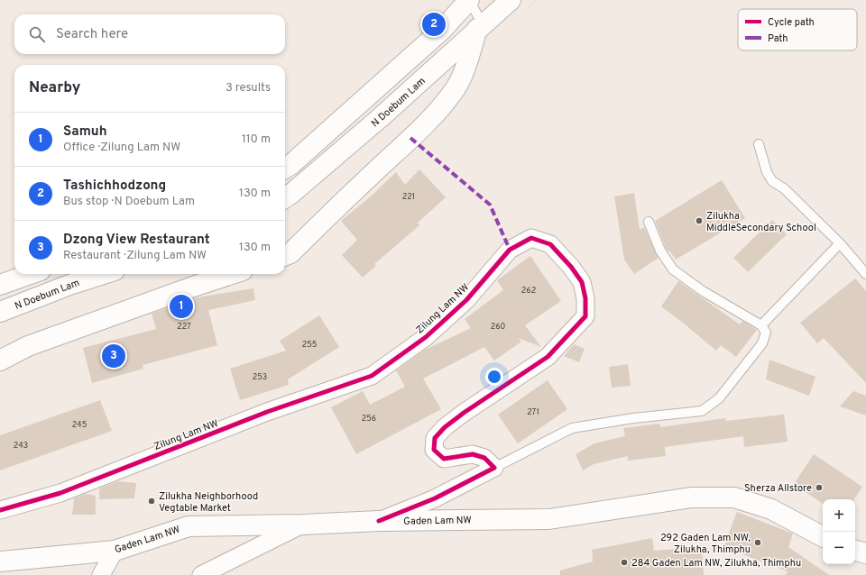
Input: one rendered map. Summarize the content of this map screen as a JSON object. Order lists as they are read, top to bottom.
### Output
{
  "streets": {
    "main road": ["N Doebum Lam", "Gaden Lam NW"],
    "street": ["Zilung Lam NW"]
  },
  "places": [
    "Zilukha MiddleSecondary School",
    "Sherza Allstore",
    "Zilukha Neighborhood Vegtable Market",
    "292 Gaden Lam NW, Zilukha, Thimphu",
    "284 Gaden Lam NW, Zilukha, Thimphu"
  ],
  "house_numbers": [
    "221",
    "262",
    "227",
    "260",
    "255",
    "253",
    "271",
    "256",
    "245",
    "243"
  ],
  "legend": ["Cycle path", "Path"],
  "page": {
    "pins": ["2", "1", "3"],
    "search": "Search here",
    "heading": ["Nearby", "3 results"],
    "list": [
      {
        "mark": "1",
        "name": "Samuh",
        "note": "Office · Zilung Lam NW",
        "value": "110 m"
      },
      {
        "mark": "2",
        "name": "Tashichhodzong",
        "note": "Bus stop · N Doebum Lam",
        "value": "130 m"
      },
      {
        "mark": "3",
        "name": "Dzong View Restaurant",
        "note": "Restaurant · Zilung Lam NW",
        "value": "130 m"
      }
    ],
    "map_buttons": ["+", "−"]
  }
}
